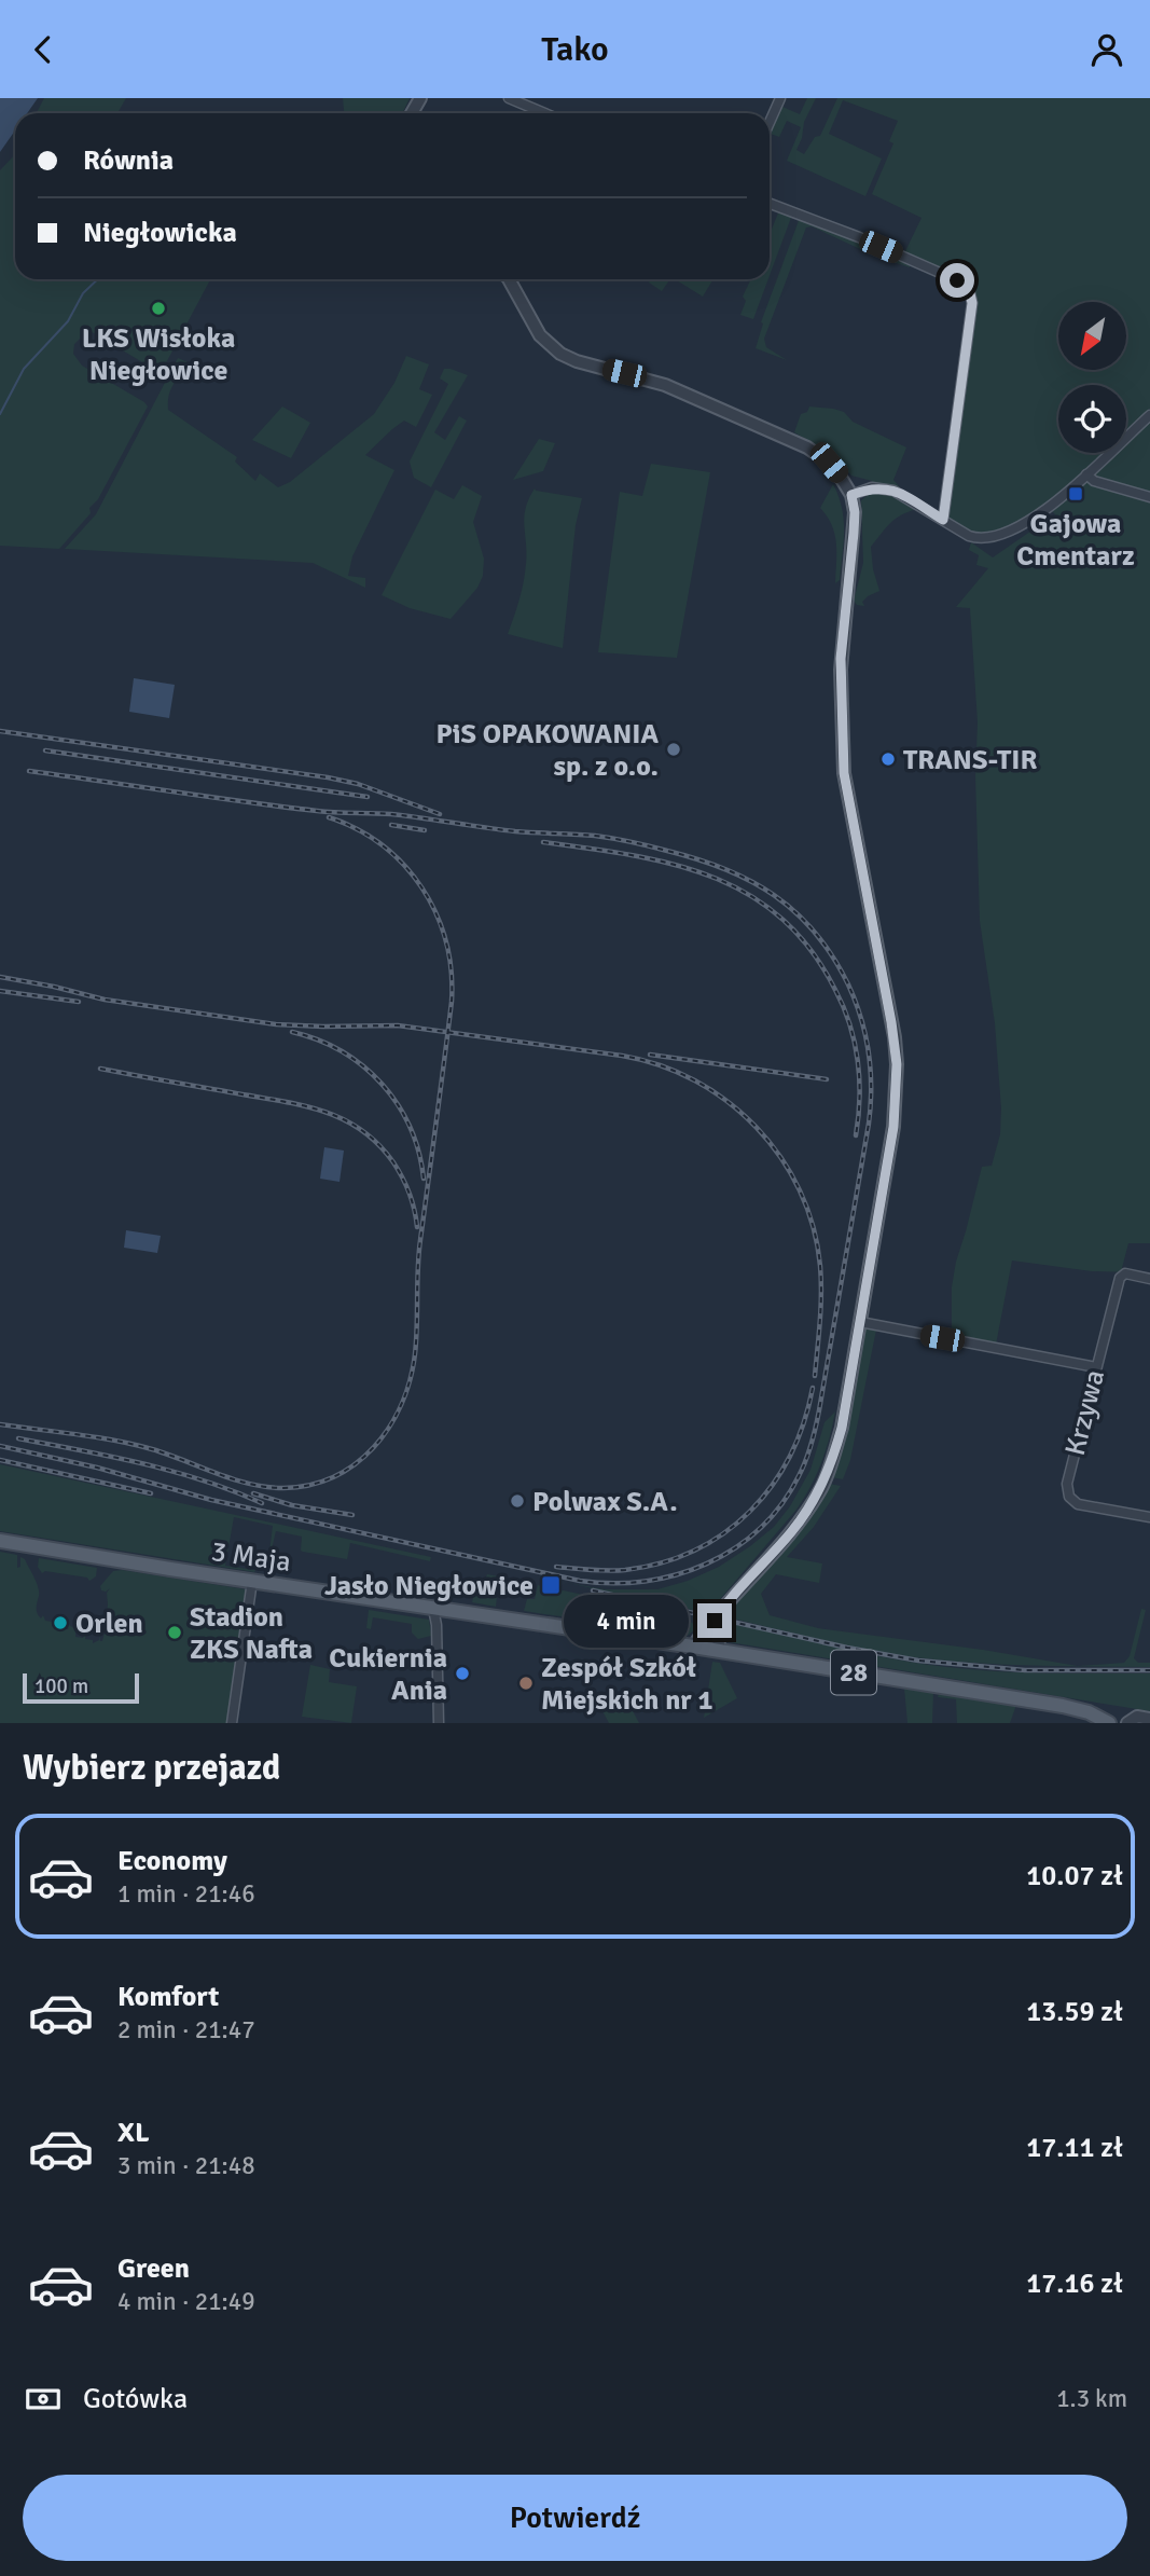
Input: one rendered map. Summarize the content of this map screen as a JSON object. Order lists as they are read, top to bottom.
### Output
{
  "streets": {
    "main road": ["3 Maja", "28"],
    "street": ["Krzywa"]
  },
  "places": {
    "other": [
      "LKS Wisłoka Niegłowice",
      "PiS OPAKOWANIA sp. z o.o.",
      "TRANS-TIR",
      "Polwax S.A.",
      "Orlen",
      "Stadion ZKS Nafta",
      "Cukiernia Ania",
      "Zespół Szkół Miejskich nr 1"
    ],
    "transit": ["Gajowa Cmentarz", "Jasło Niegłowice"]
  },
  "scale_bar": "100 m",
  "north": "bottom left",
  "page": {
    "header": "Tako",
    "banner": ["Równia", "Niegłowicka"],
    "bubble": "4 min",
    "scale": "100 m",
    "heading": "Wybierz przejazd",
    "list": [
      {
        "name": "Economy",
        "note": "1 min · 21:46",
        "value": "10.07 zł"
      },
      {
        "name": "Komfort",
        "note": "2 min · 21:47",
        "value": "13.59 zł"
      },
      {
        "name": "XL",
        "note": "3 min · 21:48",
        "value": "17.11 zł"
      },
      {
        "name": "Green",
        "note": "4 min · 21:49",
        "value": "17.16 zł"
      }
    ],
    "pay": ["Gotówka", "1.3 km"],
    "buttons": "Potwierdź"
  }
}
